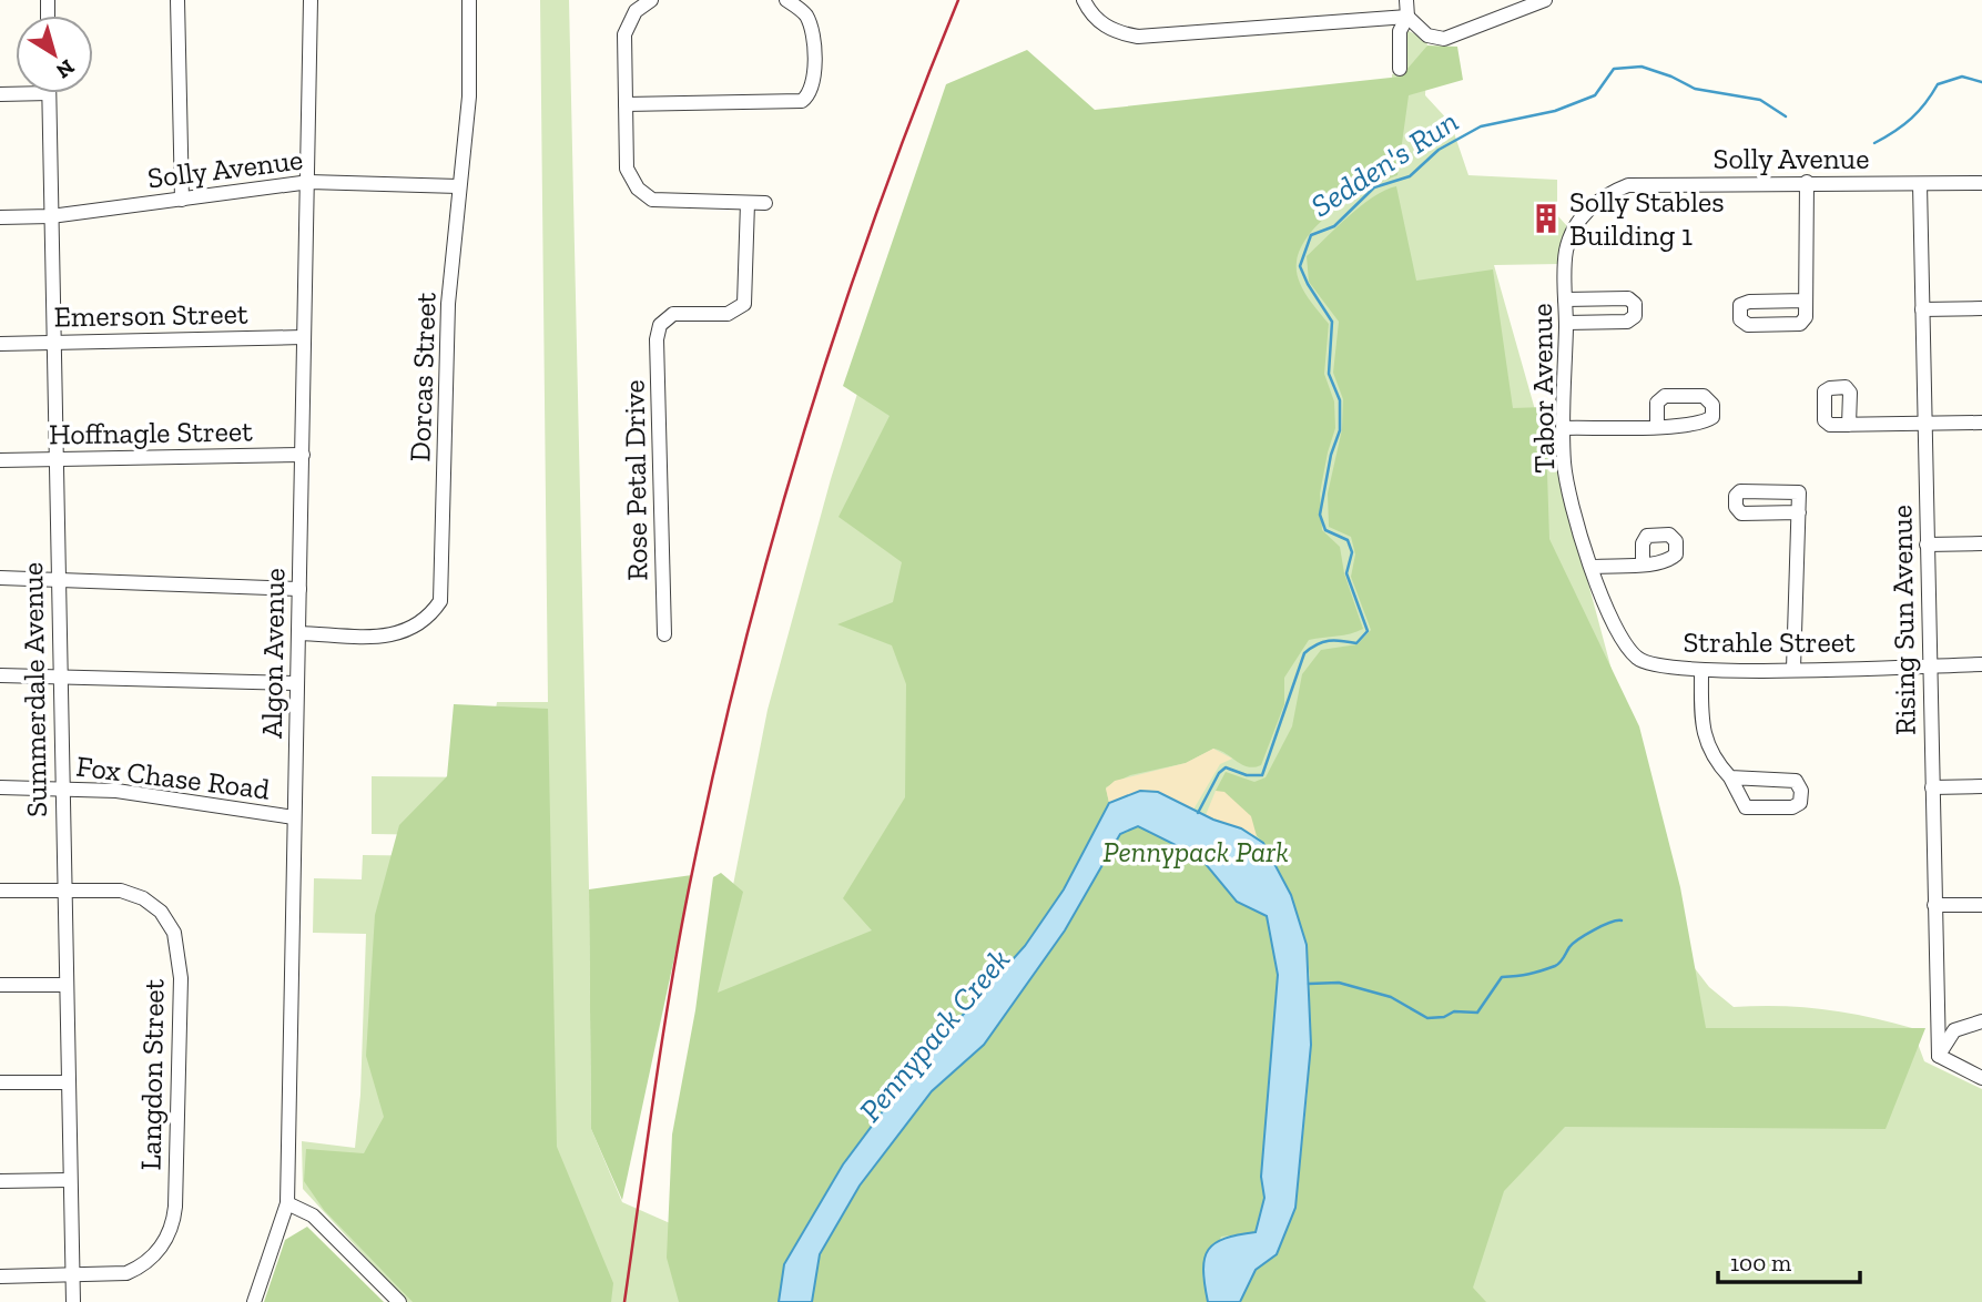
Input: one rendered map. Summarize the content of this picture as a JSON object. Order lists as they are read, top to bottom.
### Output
{
  "streets": {
    "street": [
      "Solly Avenue",
      "Emerson Street",
      "Dorcas Street",
      "Tabor Avenue",
      "Hoffnagle Street",
      "Rose Petal Drive",
      "Rising Sun Avenue",
      "Strahle Street",
      "Algon Avenue",
      "Summerdale Avenue",
      "Fox Chase Road",
      "Langdon Street"
    ]
  },
  "crossings": [
    ["Solly Avenue", "Dorcas Street"],
    ["Solly Avenue", "Tabor Avenue"],
    ["Solly Avenue", "Rising Sun Avenue"],
    ["Solly Avenue", "Algon Avenue"],
    ["Solly Avenue", "Summerdale Avenue"],
    ["Emerson Street", "Algon Avenue"],
    ["Emerson Street", "Summerdale Avenue"],
    ["Dorcas Street", "Algon Avenue"],
    ["Tabor Avenue", "Strahle Street"],
    ["Hoffnagle Street", "Algon Avenue"],
    ["Hoffnagle Street", "Summerdale Avenue"],
    ["Rising Sun Avenue", "Strahle Street"],
    ["Algon Avenue", "Fox Chase Road"],
    ["Summerdale Avenue", "Fox Chase Road"],
    ["Summerdale Avenue", "Langdon Street"]
  ],
  "water": ["Sedden's Run", "Pennypack Creek"],
  "parks": ["Pennypack Park"],
  "places": {
    "building": ["Solly Stables Building 1"]
  },
  "scale_bar": "100 m",
  "north": "bottom right"
}
